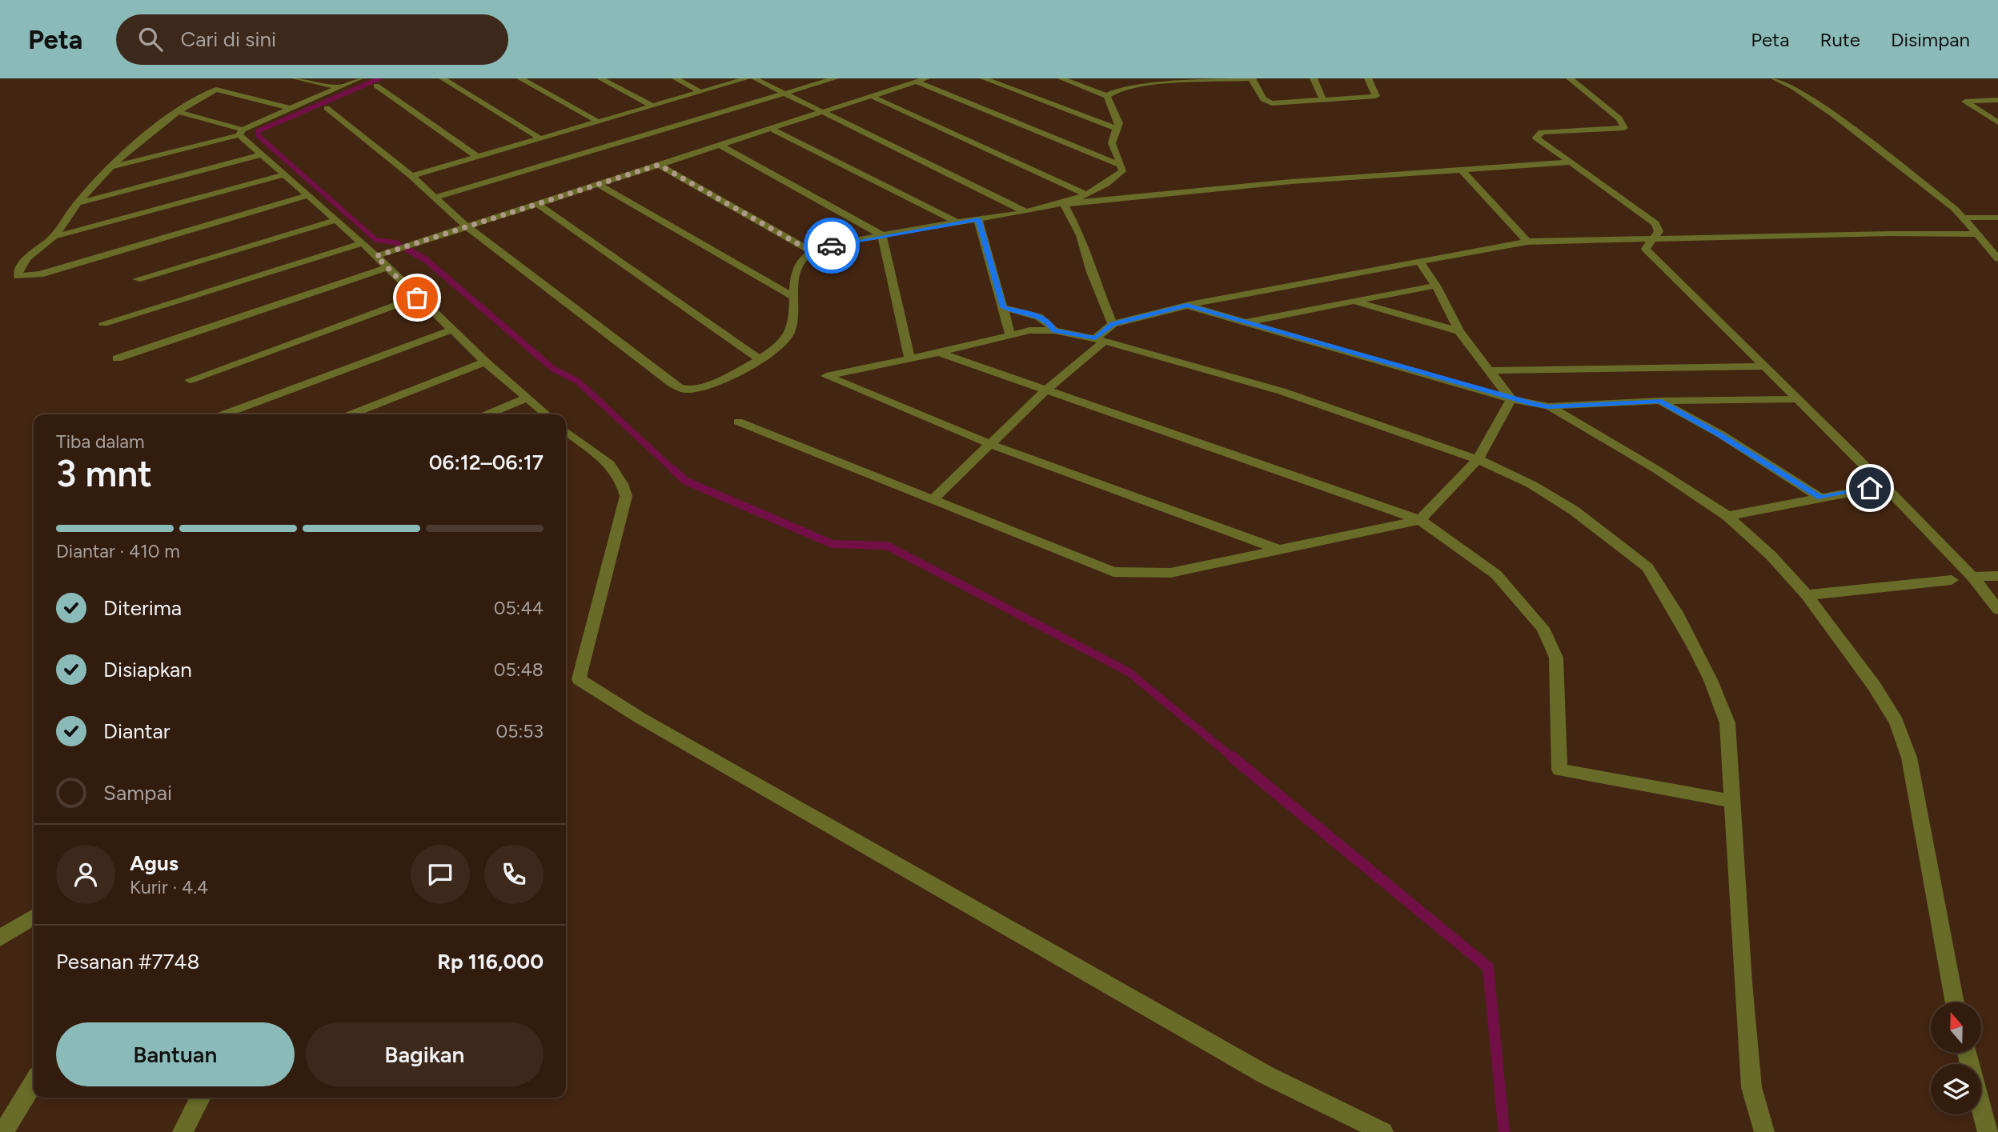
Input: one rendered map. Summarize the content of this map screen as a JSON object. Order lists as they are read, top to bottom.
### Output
{
  "north": "top",
  "page": {
    "header": "Peta",
    "search": "Cari di sini",
    "nav": ["Peta", "Rute", "Disimpan"],
    "heading": ["3 mnt", "Tiba dalam", "06:12–06:17"],
    "panel": [
      "Agus",
      "Kurir · 4.4",
      "Pesanan #7748",
      "Rp 116,000"
    ],
    "bar": "Diantar · 410 m",
    "list": [
      ["Diterima", "05:44"],
      ["Disiapkan", "05:48"],
      ["Diantar", "05:53"],
      "Sampai"
    ],
    "buttons": ["Bantuan", "Bagikan"]
  }
}
